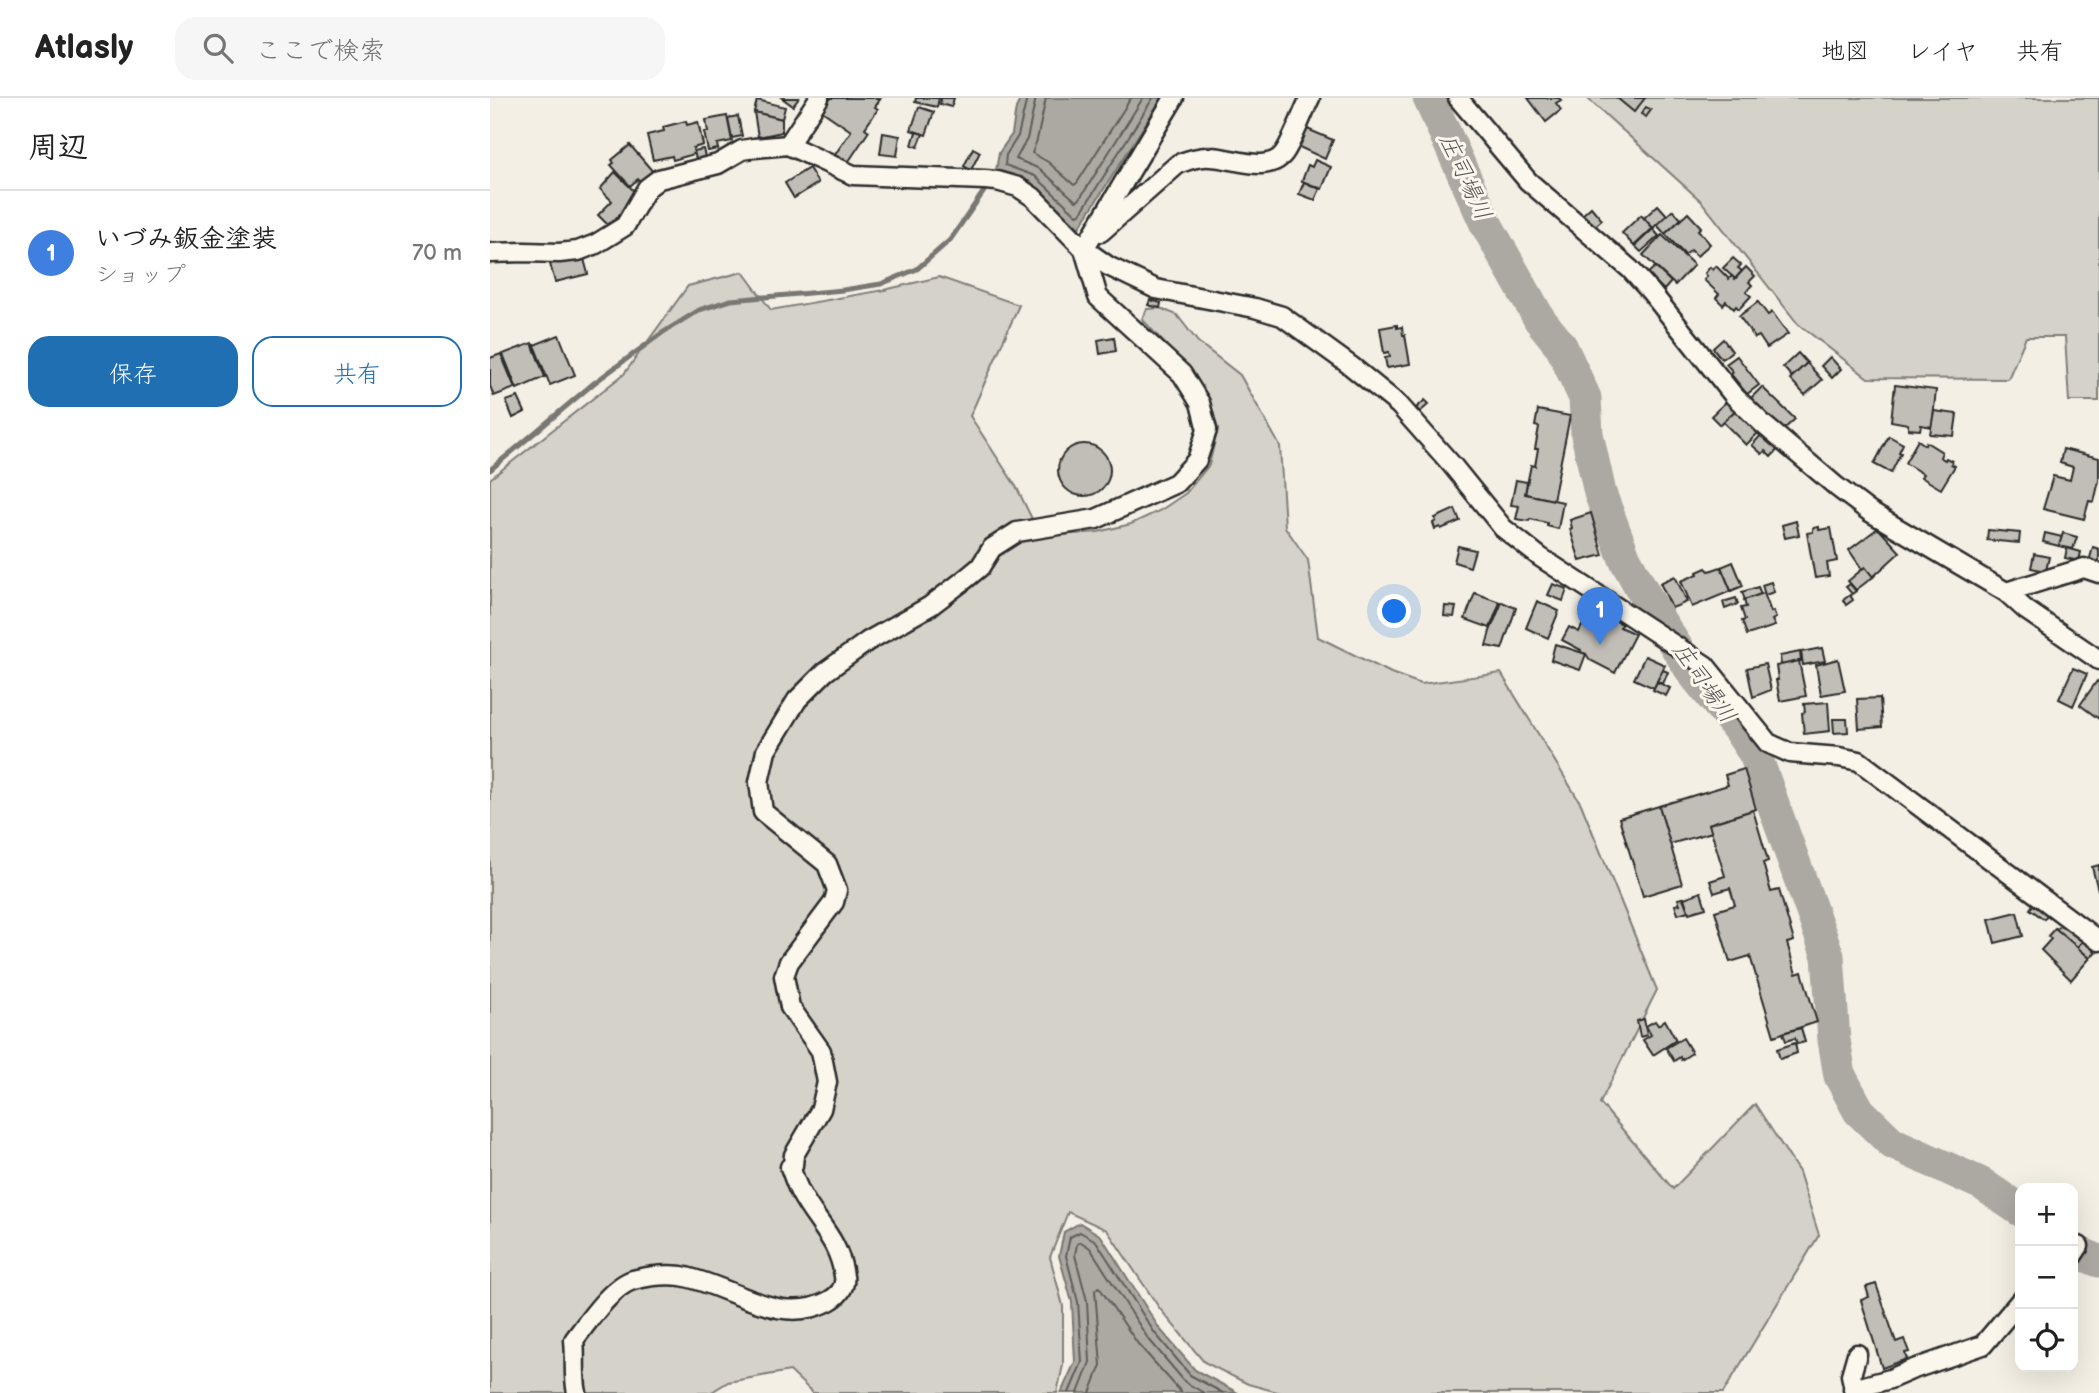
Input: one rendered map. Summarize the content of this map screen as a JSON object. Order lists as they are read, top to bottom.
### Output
{
  "water": ["庄司場川"],
  "page": {
    "header": "Atlasly",
    "search": "ここで検索",
    "nav": ["地図", "レイヤ", "共有"],
    "heading": "周辺",
    "list": [
      {
        "mark": "1",
        "name": "いづみ鈑金塗装",
        "note": "ショップ",
        "value": "70 m"
      }
    ],
    "buttons": ["保存", "共有"],
    "pins": "1",
    "map_buttons": ["+", "−"]
  }
}
